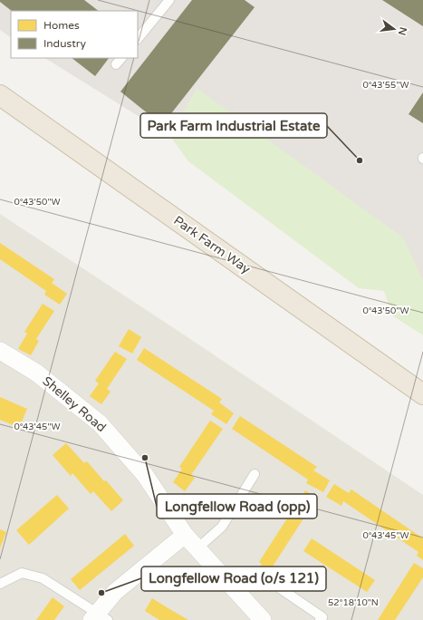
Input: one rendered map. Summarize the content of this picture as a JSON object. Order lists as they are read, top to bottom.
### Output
{
  "streets": {
    "highway": ["Park Farm Way"],
    "street": ["Shelley Road"]
  },
  "places": ["Park Farm Industrial Estate", "Longfellow Road (opp)", "Longfellow Road (o/s 121)"],
  "legend": ["Homes", "Industry"],
  "north": "right",
  "coordinates": [
    "0°43'55\"W",
    "0°43'50\"W",
    "0°43'45\"W",
    "52°18'10\"N"
  ]
}
